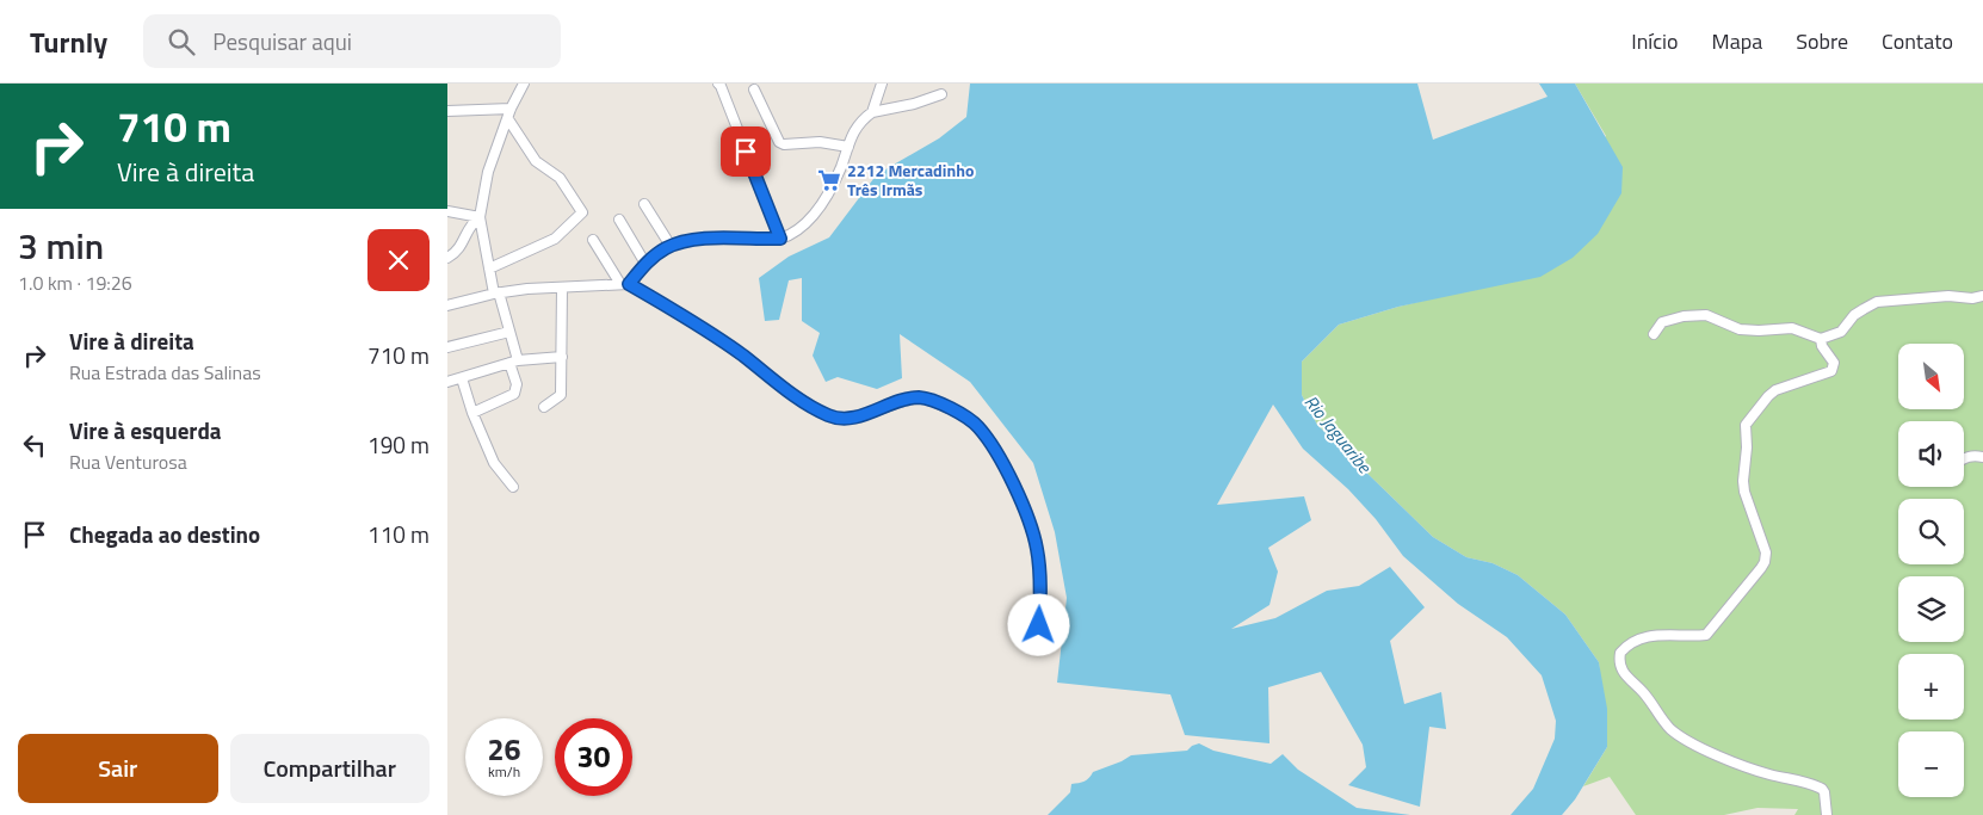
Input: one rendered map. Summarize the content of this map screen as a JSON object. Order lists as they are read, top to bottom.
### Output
{
  "water": ["Rio Jaguaribe"],
  "places": {
    "supermarket": ["2212 Mercadinho Três Irmãs"]
  },
  "north": "bottom right",
  "page": {
    "header": "Turnly",
    "search": "Pesquisar aqui",
    "nav": [
      "Início",
      "Mapa",
      "Sobre",
      "Contato"
    ],
    "turn": ["710 m", "Vire à direita"],
    "heading": ["3 min", "1.0 km · 19:26"],
    "list": [
      {
        "name": "Vire à direita",
        "note": "Rua Estrada das Salinas",
        "value": "710 m"
      },
      {
        "name": "Vire à esquerda",
        "note": "Rua Venturosa",
        "value": "190 m"
      },
      {
        "name": "Chegada ao destino",
        "value": "110 m"
      }
    ],
    "map_buttons": ["+", "−"],
    "speed": "26 km/h",
    "limit": "30",
    "buttons": ["Sair", "Compartilhar"]
  }
}
